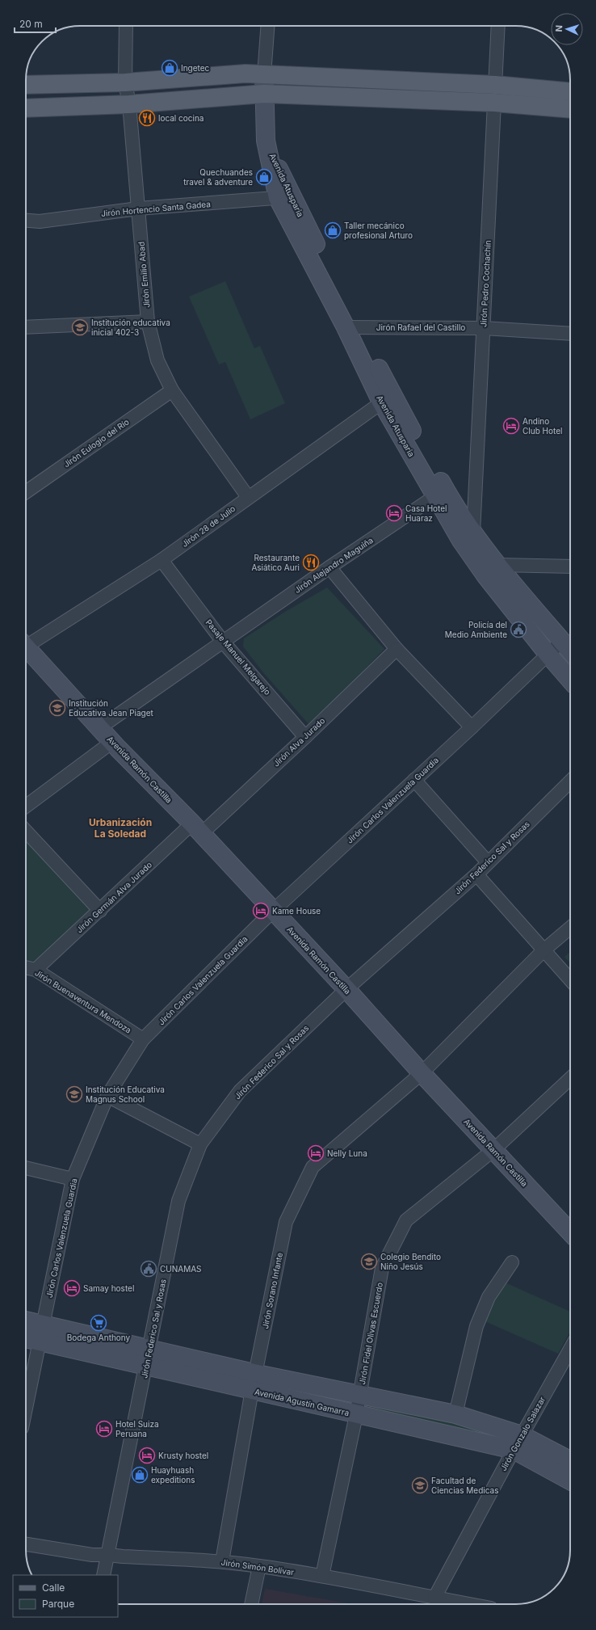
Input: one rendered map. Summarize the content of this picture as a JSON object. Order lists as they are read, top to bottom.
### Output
{
  "streets": {
    "main road": ["Avenida Atusparia", "Avenida Ramón Castilla", "Avenida Agustín Gamarra"],
    "street": [
      "Jirón Hortencio Santa Gadea",
      "Jirón Emilio Abad",
      "Jirón Pedro Cochachín",
      "Jirón Rafael del Castillo",
      "Jirón Eulogio del Río",
      "Jirón 28 de Julio",
      "Jirón Alejandro Maguiña",
      "Pasaje Manuel Melgarejo",
      "Jirón Alva Jurado",
      "Jirón Carlos Valenzuela Guardia",
      "Jirón Federico Sal y Rosas",
      "Jirón Germán Alva Jurado",
      "Jirón Buenaventura Mendoza",
      "Jirón Sorano Infante",
      "Jirón Fidel Olivas Escuerdo",
      "Jirón Gonzalo Salazar",
      "Jirón Simón Bolívar"
    ]
  },
  "crossings": [
    ["Avenida Atusparia", "Jirón Hortencio Santa Gadea"],
    ["Avenida Atusparia", "Jirón Pedro Cochachín"],
    ["Avenida Atusparia", "Jirón Rafael del Castillo"],
    ["Avenida Atusparia", "Jirón 28 de Julio"],
    ["Avenida Atusparia", "Jirón Alejandro Maguiña"],
    ["Avenida Atusparia", "Jirón Carlos Valenzuela Guardia"],
    ["Jirón Hortencio Santa Gadea", "Jirón Emilio Abad"],
    ["Jirón Emilio Abad", "Jirón Eulogio del Río"],
    ["Jirón Emilio Abad", "Jirón 28 de Julio"],
    ["Jirón Pedro Cochachín", "Jirón Rafael del Castillo"],
    ["Jirón 28 de Julio", "Pasaje Manuel Melgarejo"],
    ["Jirón Alejandro Maguiña", "Pasaje Manuel Melgarejo"],
    ["Jirón Alejandro Maguiña", "Avenida Ramón Castilla"],
    ["Pasaje Manuel Melgarejo", "Jirón Alva Jurado"],
    ["Jirón Alva Jurado", "Avenida Ramón Castilla"],
    ["Jirón Alva Jurado", "Jirón Germán Alva Jurado"],
    ["Avenida Ramón Castilla", "Jirón Carlos Valenzuela Guardia"],
    ["Avenida Ramón Castilla", "Jirón Federico Sal y Rosas"],
    ["Avenida Ramón Castilla", "Jirón Germán Alva Jurado"],
    ["Avenida Ramón Castilla", "Jirón Sorano Infante"],
    ["Avenida Ramón Castilla", "Jirón Fidel Olivas Escuerdo"],
    ["Jirón Carlos Valenzuela Guardia", "Jirón Buenaventura Mendoza"],
    ["Jirón Carlos Valenzuela Guardia", "Avenida Agustín Gamarra"],
    ["Jirón Federico Sal y Rosas", "Avenida Agustín Gamarra"],
    ["Jirón Federico Sal y Rosas", "Jirón Simón Bolívar"],
    ["Jirón Germán Alva Jurado", "Jirón Buenaventura Mendoza"],
    ["Jirón Sorano Infante", "Avenida Agustín Gamarra"],
    ["Jirón Sorano Infante", "Jirón Simón Bolívar"],
    ["Jirón Fidel Olivas Escuerdo", "Avenida Agustín Gamarra"],
    ["Jirón Fidel Olivas Escuerdo", "Jirón Simón Bolívar"],
    ["Avenida Agustín Gamarra", "Jirón Gonzalo Salazar"],
    ["Jirón Gonzalo Salazar", "Jirón Simón Bolívar"]
  ],
  "districts": ["Urbanización La Soledad"],
  "places": {
    "shop": [
      "Ingetec",
      "Quechuandes travel & adventure",
      "Taller mecánico profesional Arturo",
      "Huayhuash expeditions"
    ],
    "restaurant": ["local cocina", "Restaurante Asiático Auri"],
    "school or university": [
      "Institución educativa inicial 402-3",
      "Institución Educativa Jean Piaget",
      "Institución Educativa Magnus School",
      "Colegio Bendito Niño Jesús",
      "Facultad de Ciencias Medicas"
    ],
    "hotel": [
      "Andino Club Hotel",
      "Casa Hotel Huaraz",
      "Kame House",
      "Nelly Luna",
      "Samay hostel",
      "Hotel Suiza Peruana",
      "Krusty hostel"
    ],
    "public building": ["Policía del Medio Ambiente", "CUNAMAS"],
    "supermarket": ["Bodega Anthony"]
  },
  "legend": ["Calle", "Parque"],
  "scale_bar": "20 m",
  "north": "left"
}
